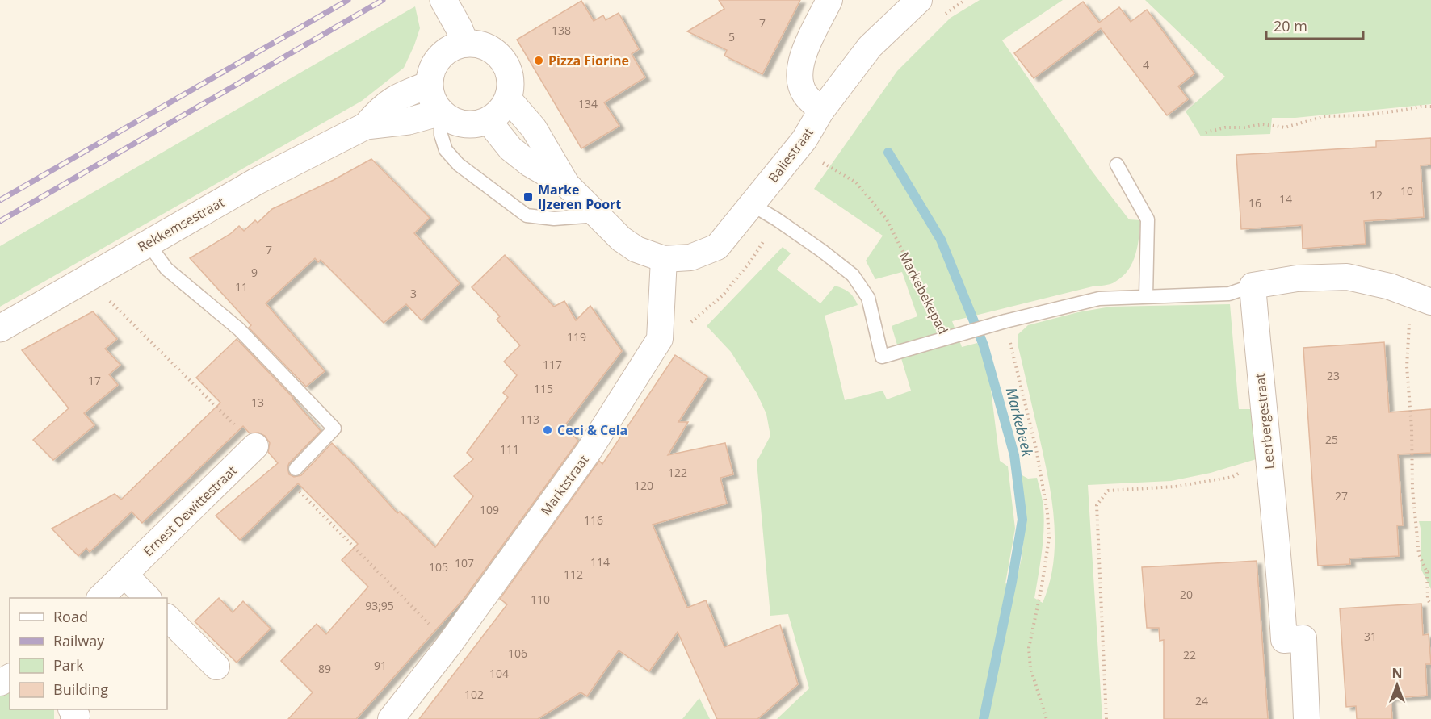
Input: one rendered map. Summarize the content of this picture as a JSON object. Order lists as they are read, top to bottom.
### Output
{
  "streets": {
    "street": [
      "Baliestraat",
      "Rekkemsestraat",
      "Leerbergestraat",
      "Marktstraat",
      "Ernest Dewittestraat"
    ],
    "lane": ["Markebekepad"]
  },
  "crossings": [
    ["Baliestraat", "Marktstraat"],
    ["Markebekepad", "Leerbergestraat"]
  ],
  "water": ["Markebeek"],
  "places": {
    "other": ["Pizza Fiorine", "Ceci & Cela"],
    "transit": ["Marke IJzeren Poort"]
  },
  "house_numbers": [
    "7",
    "138",
    "5",
    "4",
    "134",
    "10",
    "12",
    "14",
    "16",
    "7",
    "9",
    "11",
    "3",
    "119",
    "117",
    "23",
    "17",
    "115",
    "13",
    "113",
    "25",
    "111",
    "122",
    "120",
    "27",
    "109",
    "116",
    "114",
    "107",
    "105",
    "112",
    "20",
    "110",
    "93;95",
    "31",
    "106",
    "22",
    "91",
    "89",
    "104",
    "102",
    "24"
  ],
  "legend": [
    "Road",
    "Railway",
    "Park",
    "Building"
  ],
  "scale_bar": "20 m",
  "north": "top"
}
